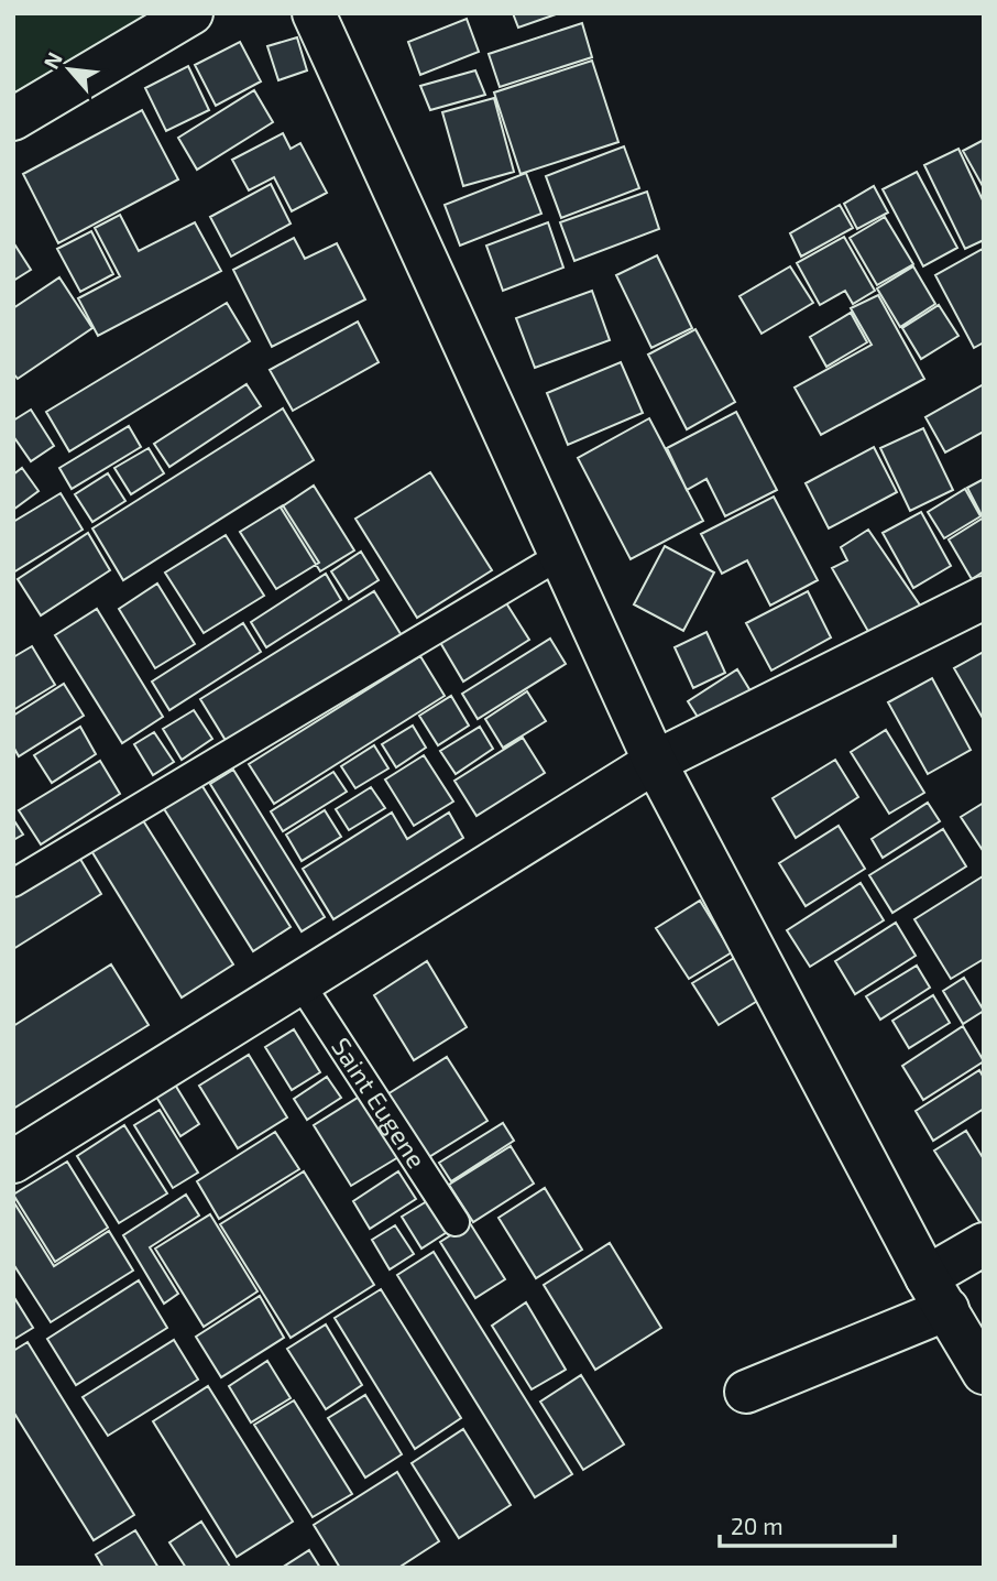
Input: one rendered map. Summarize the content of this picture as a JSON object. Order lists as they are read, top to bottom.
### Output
{
  "streets": {
    "lane": ["Saint Eugene"]
  },
  "scale_bar": "20 m",
  "north": "top left"
}
